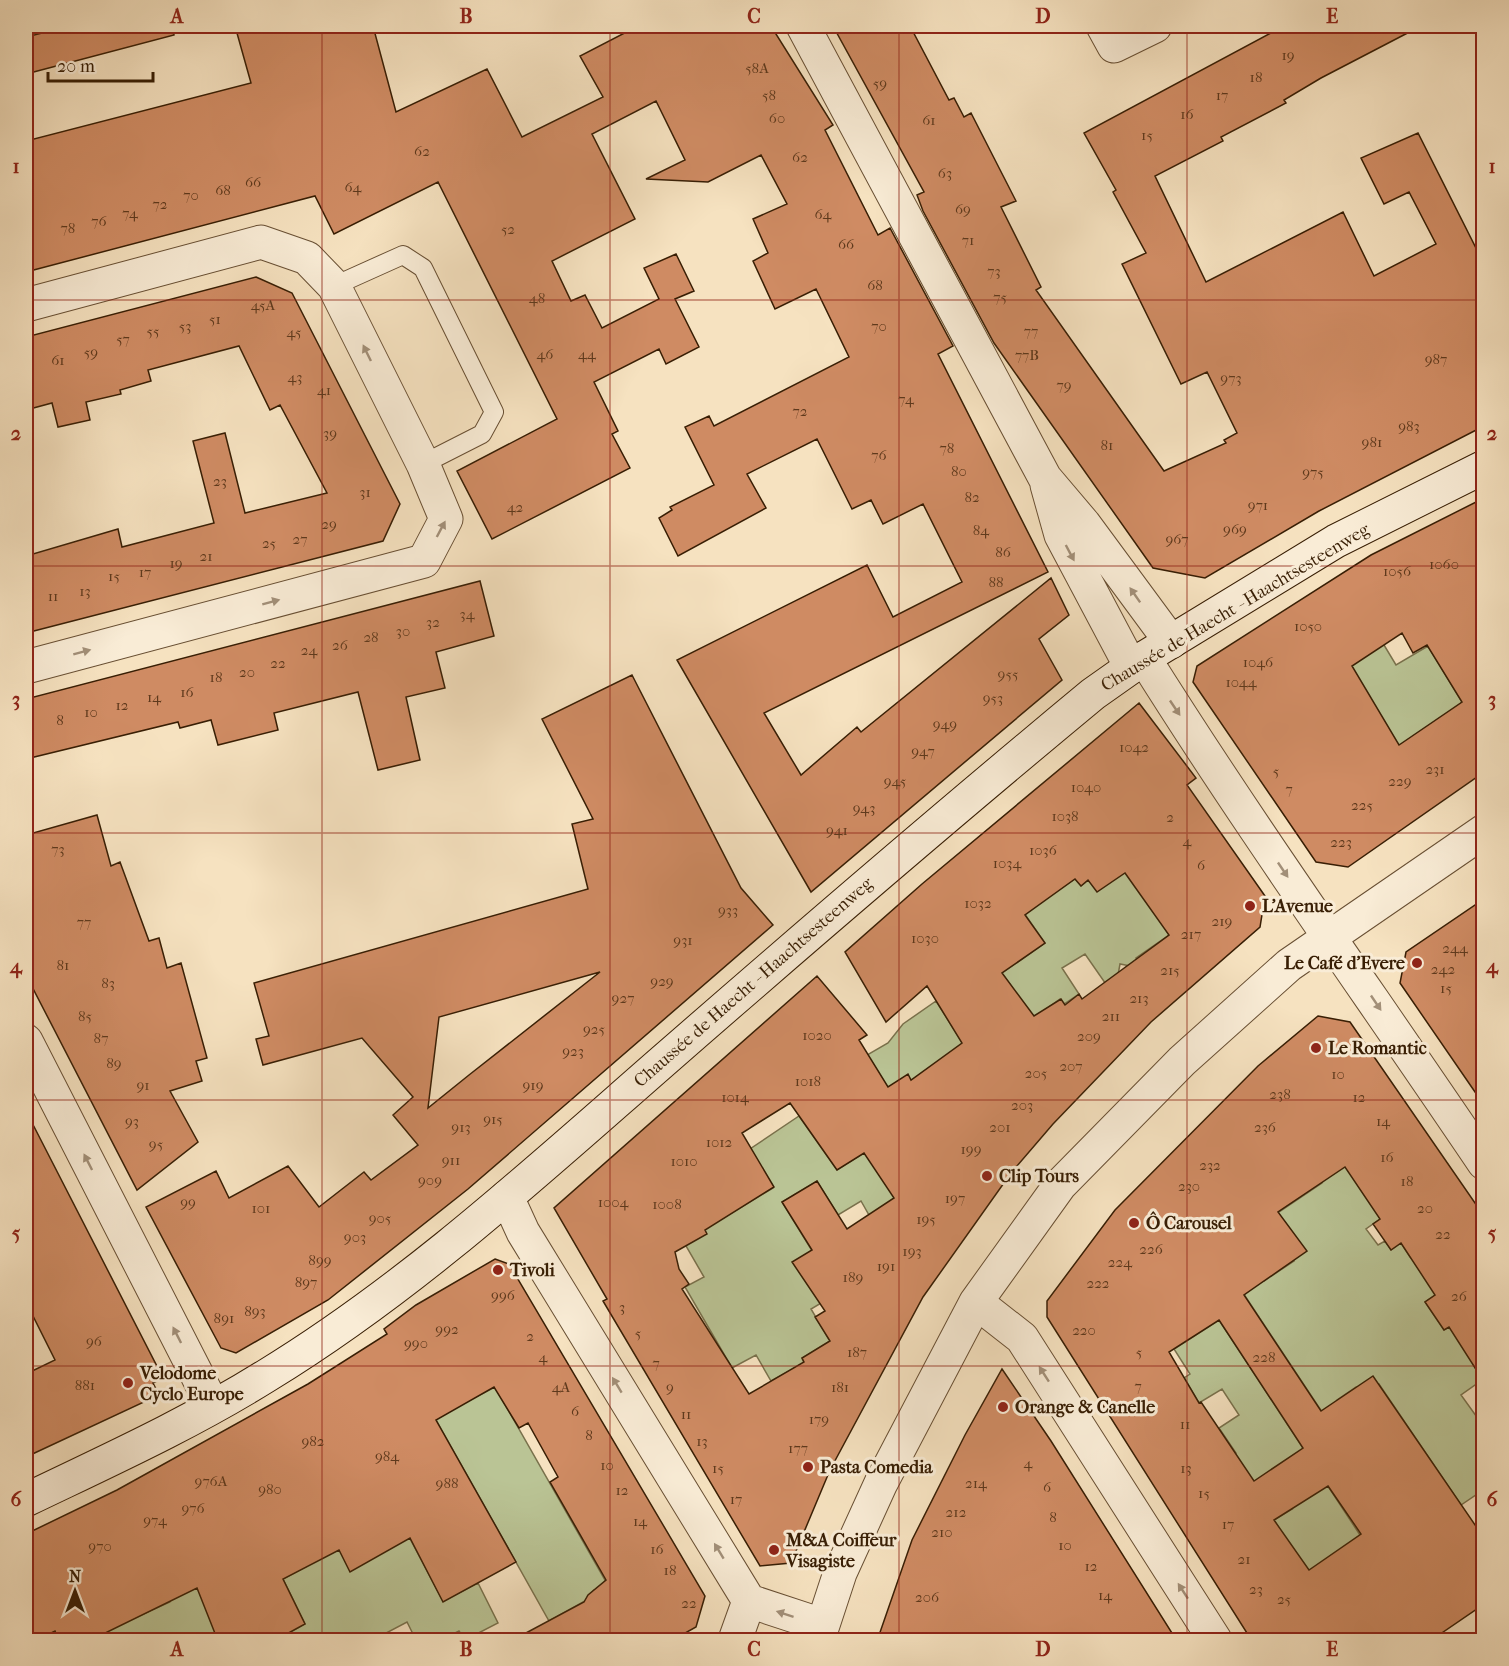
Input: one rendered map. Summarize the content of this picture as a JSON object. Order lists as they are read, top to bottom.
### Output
{
  "streets": {
    "street": ["Chaussée de Haecht - Haachtsesteenweg"]
  },
  "places": [
    "L'Avenue",
    "Le Café d'Evere",
    "Le Romantic",
    "Clip Tours",
    "Ô Carousel",
    "Tivoli",
    "Velodome Cyclo Europe",
    "Orange & Canelle",
    "Pasta Comedia",
    "M&A Coiffeur Visagiste"
  ],
  "house_numbers": [
    "19",
    "58A",
    "18",
    "59",
    "58",
    "17",
    "16",
    "60",
    "61",
    "15",
    "62",
    "62",
    "63",
    "66",
    "64",
    "68",
    "70",
    "72",
    "69",
    "74",
    "64",
    "76",
    "78",
    "52",
    "71",
    "66",
    "73",
    "68",
    "75",
    "48",
    "45A",
    "51",
    "53",
    "70",
    "55",
    "77",
    "45",
    "57",
    "59",
    "46",
    "44",
    "77B",
    "987",
    "61",
    "43",
    "973",
    "79",
    "41",
    "74",
    "72",
    "983",
    "39",
    "981",
    "81",
    "78",
    "76",
    "80",
    "975",
    "23",
    "31",
    "82",
    "971",
    "42",
    "29",
    "969",
    "84",
    "27",
    "967",
    "25",
    "86",
    "21",
    "19",
    "1060",
    "1056",
    "17",
    "15",
    "88",
    "13",
    "11",
    "34",
    "32",
    "1050",
    "30",
    "28",
    "26",
    "24",
    "1046",
    "22",
    "20",
    "955",
    "18",
    "1044",
    "16",
    "14",
    "953",
    "12",
    "10",
    "8",
    "949",
    "1042",
    "947",
    "231",
    "5",
    "945",
    "229",
    "1040",
    "7",
    "225",
    "943",
    "1038",
    "2",
    "941",
    "4",
    "223",
    "73",
    "1036",
    "1034",
    "6",
    "1032",
    "933",
    "219",
    "77",
    "217",
    "1030",
    "931",
    "244",
    "81",
    "242",
    "215",
    "929",
    "83",
    "15",
    "927",
    "213",
    "85",
    "211",
    "925",
    "1020",
    "209",
    "87",
    "923",
    "89",
    "207",
    "205",
    "10",
    "1018",
    "91",
    "919",
    "238",
    "1014",
    "12",
    "203",
    "915",
    "93",
    "14",
    "913",
    "201",
    "236",
    "1012",
    "95",
    "199",
    "16",
    "911",
    "1010",
    "232",
    "909",
    "18",
    "230",
    "197",
    "99",
    "1004",
    "1008",
    "101",
    "20",
    "905",
    "195",
    "22",
    "903",
    "226",
    "193",
    "899",
    "224",
    "191",
    "189",
    "897",
    "222",
    "996",
    "26",
    "3",
    "893",
    "891",
    "992",
    "220",
    "5",
    "2",
    "96",
    "990",
    "187",
    "5",
    "4",
    "228",
    "7",
    "881",
    "7",
    "4A",
    "9",
    "181",
    "6",
    "11",
    "179",
    "11",
    "8",
    "982",
    "13",
    "177",
    "984",
    "4",
    "10",
    "15",
    "13",
    "976A",
    "988",
    "214",
    "6",
    "980",
    "12",
    "15",
    "17",
    "976",
    "212",
    "8",
    "974",
    "14",
    "17",
    "210",
    "10",
    "970",
    "16",
    "21",
    "12",
    "18",
    "23",
    "14",
    "206",
    "25",
    "22"
  ],
  "scale_bar": "20 m",
  "north": "top",
  "grid": {
    "columns": [
      "A",
      "B",
      "C",
      "D",
      "E"
    ],
    "rows": [
      "1",
      "2",
      "3",
      "4",
      "5",
      "6"
    ]
  }
}
